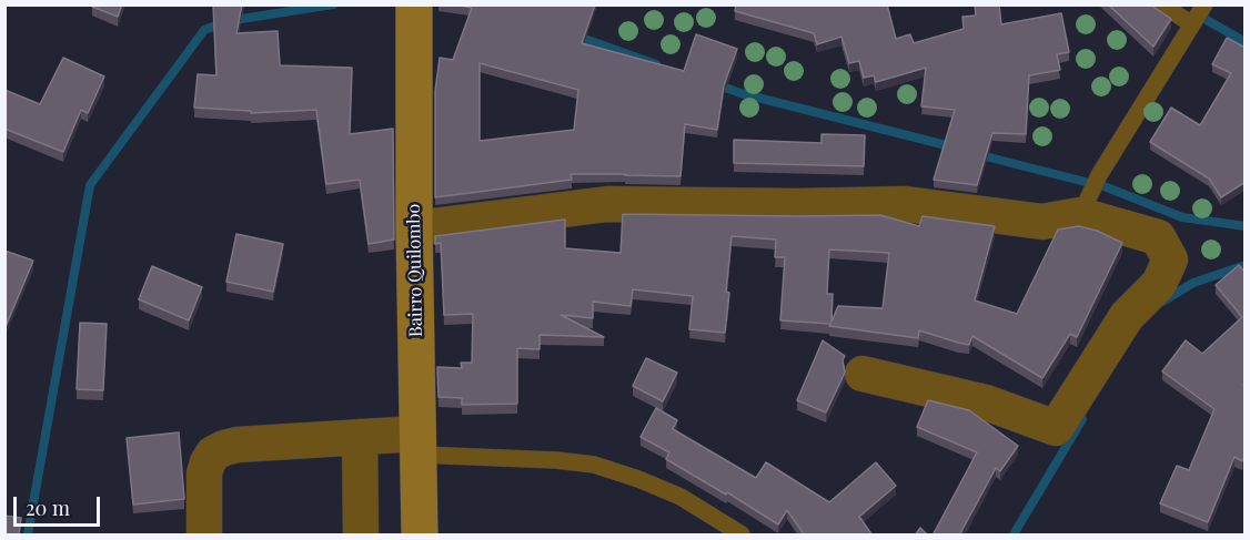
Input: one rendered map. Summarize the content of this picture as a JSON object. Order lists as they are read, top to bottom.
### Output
{
  "streets": {
    "street": ["Bairro Quilombo"]
  },
  "scale_bar": "20 m"
}
